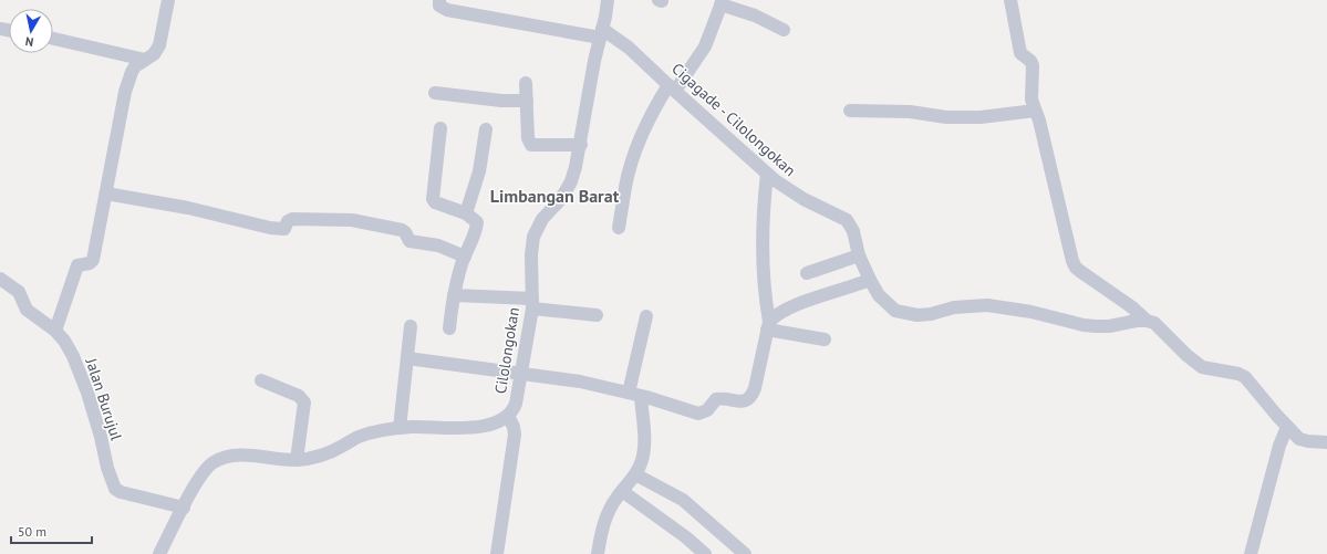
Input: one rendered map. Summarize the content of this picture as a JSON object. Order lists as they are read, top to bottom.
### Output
{
  "streets": {
    "street": ["Cigagade - Cilolongokan", "Cilolongokan", "Jalan Burujul"]
  },
  "crossings": [
    ["Cigagade - Cilolongokan", "Cilolongokan"],
    ["Cilolongokan", "Jalan Burujul"]
  ],
  "districts": ["Limbangan Barat"],
  "scale_bar": "50 m",
  "north": "bottom"
}
